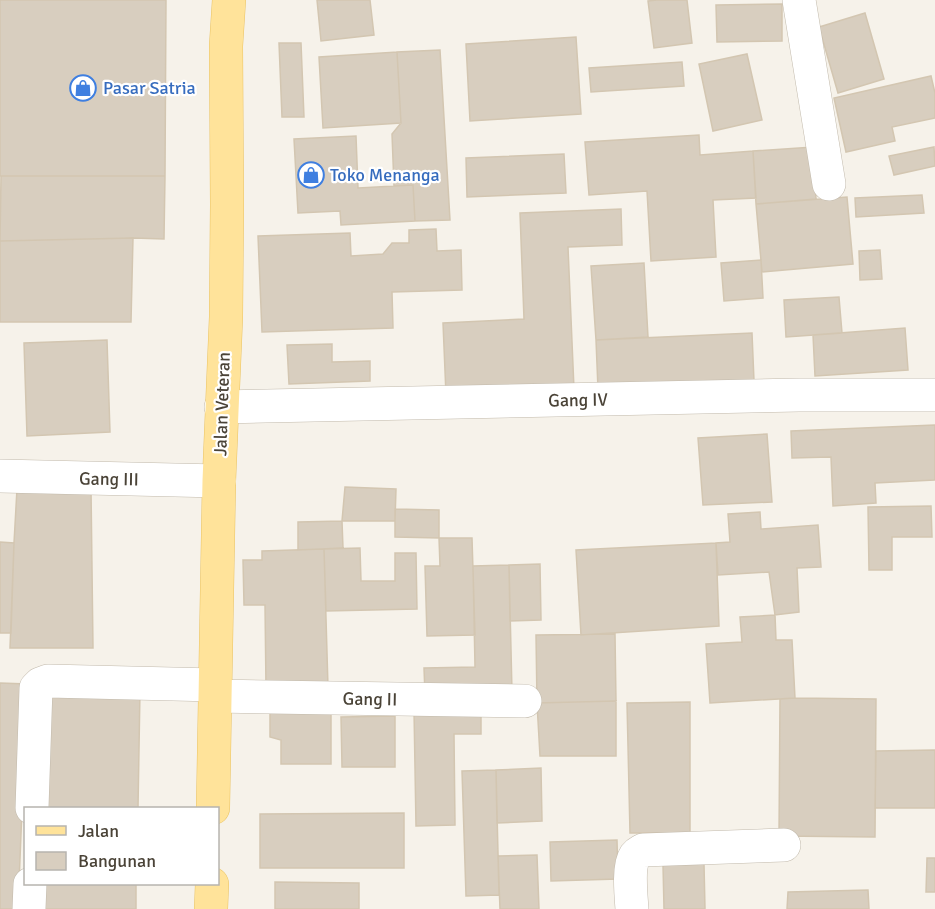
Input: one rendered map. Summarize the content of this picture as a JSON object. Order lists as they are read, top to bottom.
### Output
{
  "streets": {
    "main road": ["Jalan Veteran"],
    "street": ["Gang IV", "Gang III", "Gang II"]
  },
  "crossings": [
    ["Gang IV", "Jalan Veteran"],
    ["Jalan Veteran", "Gang III"],
    ["Jalan Veteran", "Gang II"]
  ],
  "places": {
    "shop": ["Pasar Satria", "Toko Menanga"]
  },
  "legend": ["Jalan", "Bangunan"]
}
